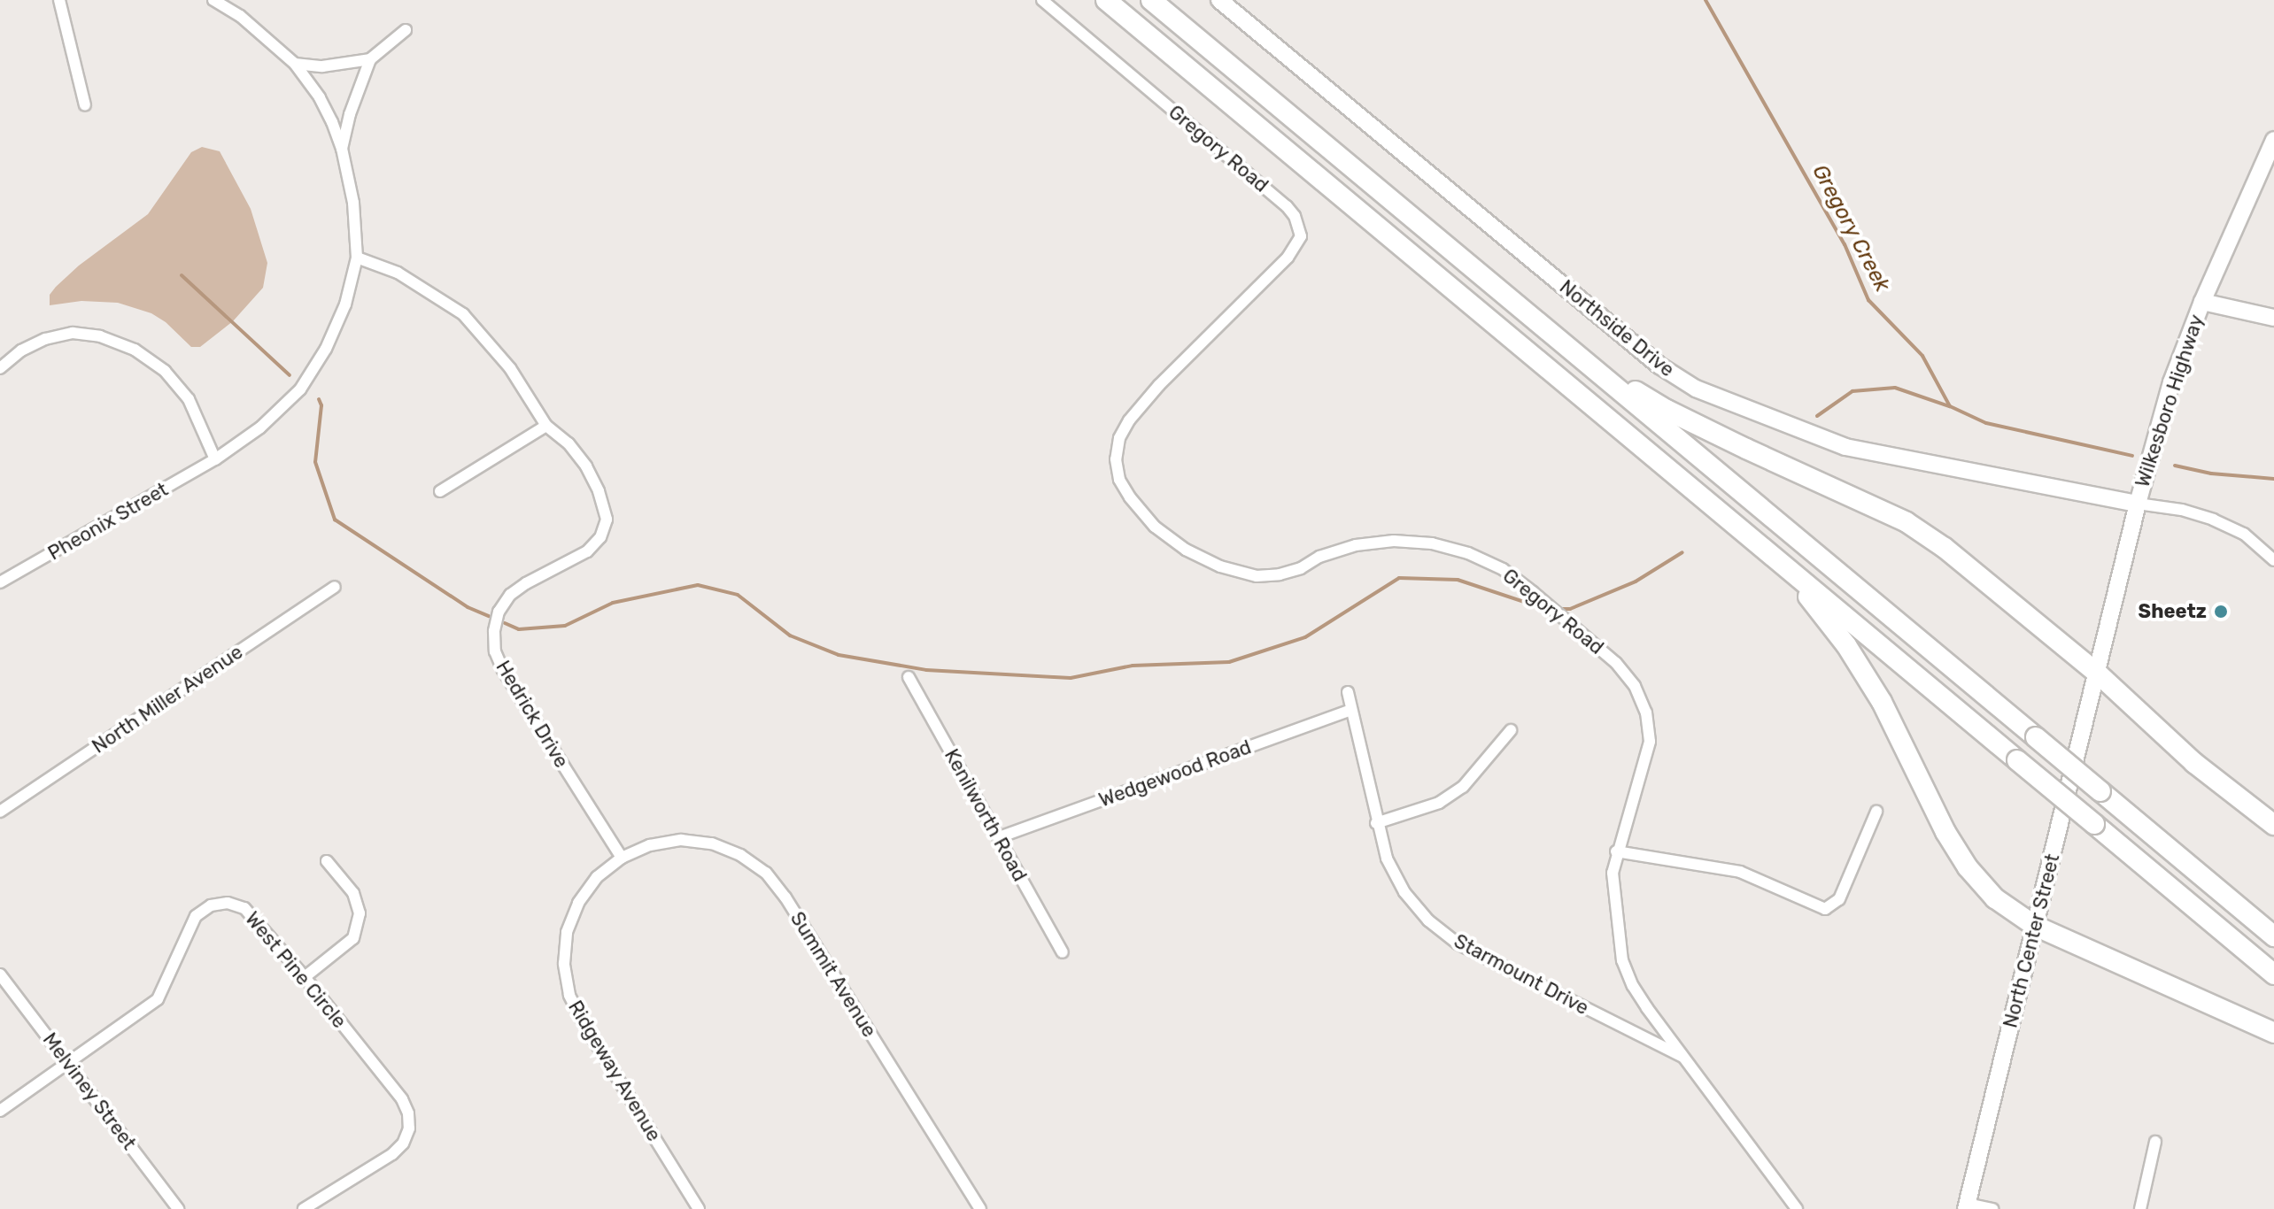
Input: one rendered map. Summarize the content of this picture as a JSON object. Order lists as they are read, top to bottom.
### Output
{
  "streets": {
    "street": [
      "Gregory Road",
      "Northside Drive",
      "Wilkesboro Highway",
      "Pheonix Street",
      "North Miller Avenue",
      "Hedrick Drive",
      "Wedgewood Road",
      "Kenilworth Road",
      "North Center Street",
      "West Pine Circle",
      "Summit Avenue",
      "Starmount Drive",
      "Ridgeway Avenue",
      "Melviney Street"
    ]
  },
  "crossings": [
    ["Gregory Road", "Starmount Drive"],
    ["Northside Drive", "Wilkesboro Highway"],
    ["Wilkesboro Highway", "North Center Street"],
    ["Pheonix Street", "Hedrick Drive"],
    ["Hedrick Drive", "Summit Avenue"],
    ["Hedrick Drive", "Ridgeway Avenue"],
    ["Wedgewood Road", "Kenilworth Road"],
    ["Wedgewood Road", "Starmount Drive"],
    ["West Pine Circle", "Melviney Street"],
    ["Summit Avenue", "Ridgeway Avenue"]
  ],
  "water": ["Gregory Creek"],
  "places": ["Sheetz"]
}
